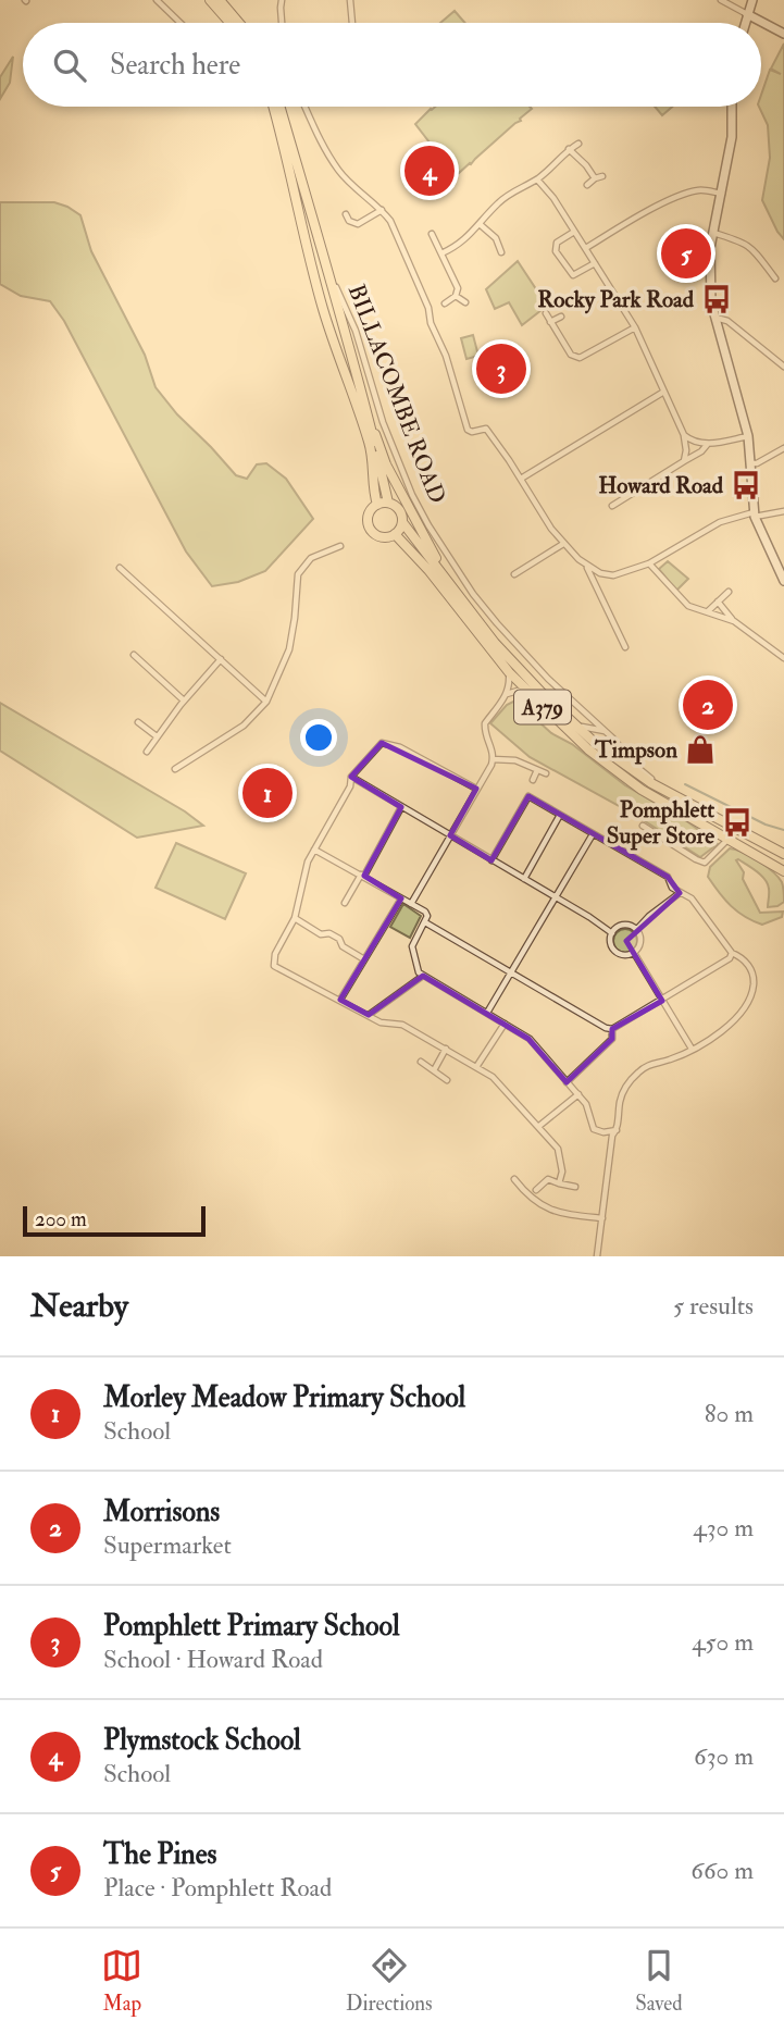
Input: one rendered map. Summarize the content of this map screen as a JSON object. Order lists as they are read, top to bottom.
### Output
{
  "streets": {
    "main road": ["BILLACOMBE ROAD", "A379"]
  },
  "crossings": [
    ["BILLACOMBE ROAD", "A379"]
  ],
  "places": {
    "bus stop": ["Rocky Park Road", "Howard Road", "Pomphlett Super Store"],
    "shop": ["Timpson"]
  },
  "scale_bar": "200 m",
  "page": {
    "search": "Search here",
    "pins": [
      "4",
      "5",
      "3",
      "2",
      "1"
    ],
    "scale": "200 m",
    "heading": ["Nearby", "5 results"],
    "list": [
      {
        "mark": "1",
        "name": "Morley Meadow Primary School",
        "note": "School",
        "value": "80 m"
      },
      {
        "mark": "2",
        "name": "Morrisons",
        "note": "Supermarket",
        "value": "430 m"
      },
      {
        "mark": "3",
        "name": "Pomphlett Primary School",
        "note": "School · Howard Road",
        "value": "450 m"
      },
      {
        "mark": "4",
        "name": "Plymstock School",
        "note": "School",
        "value": "630 m"
      },
      {
        "mark": "5",
        "name": "The Pines",
        "note": "Place · Pomphlett Road",
        "value": "660 m"
      }
    ],
    "nav": ["Map", "Directions", "Saved"]
  }
}
